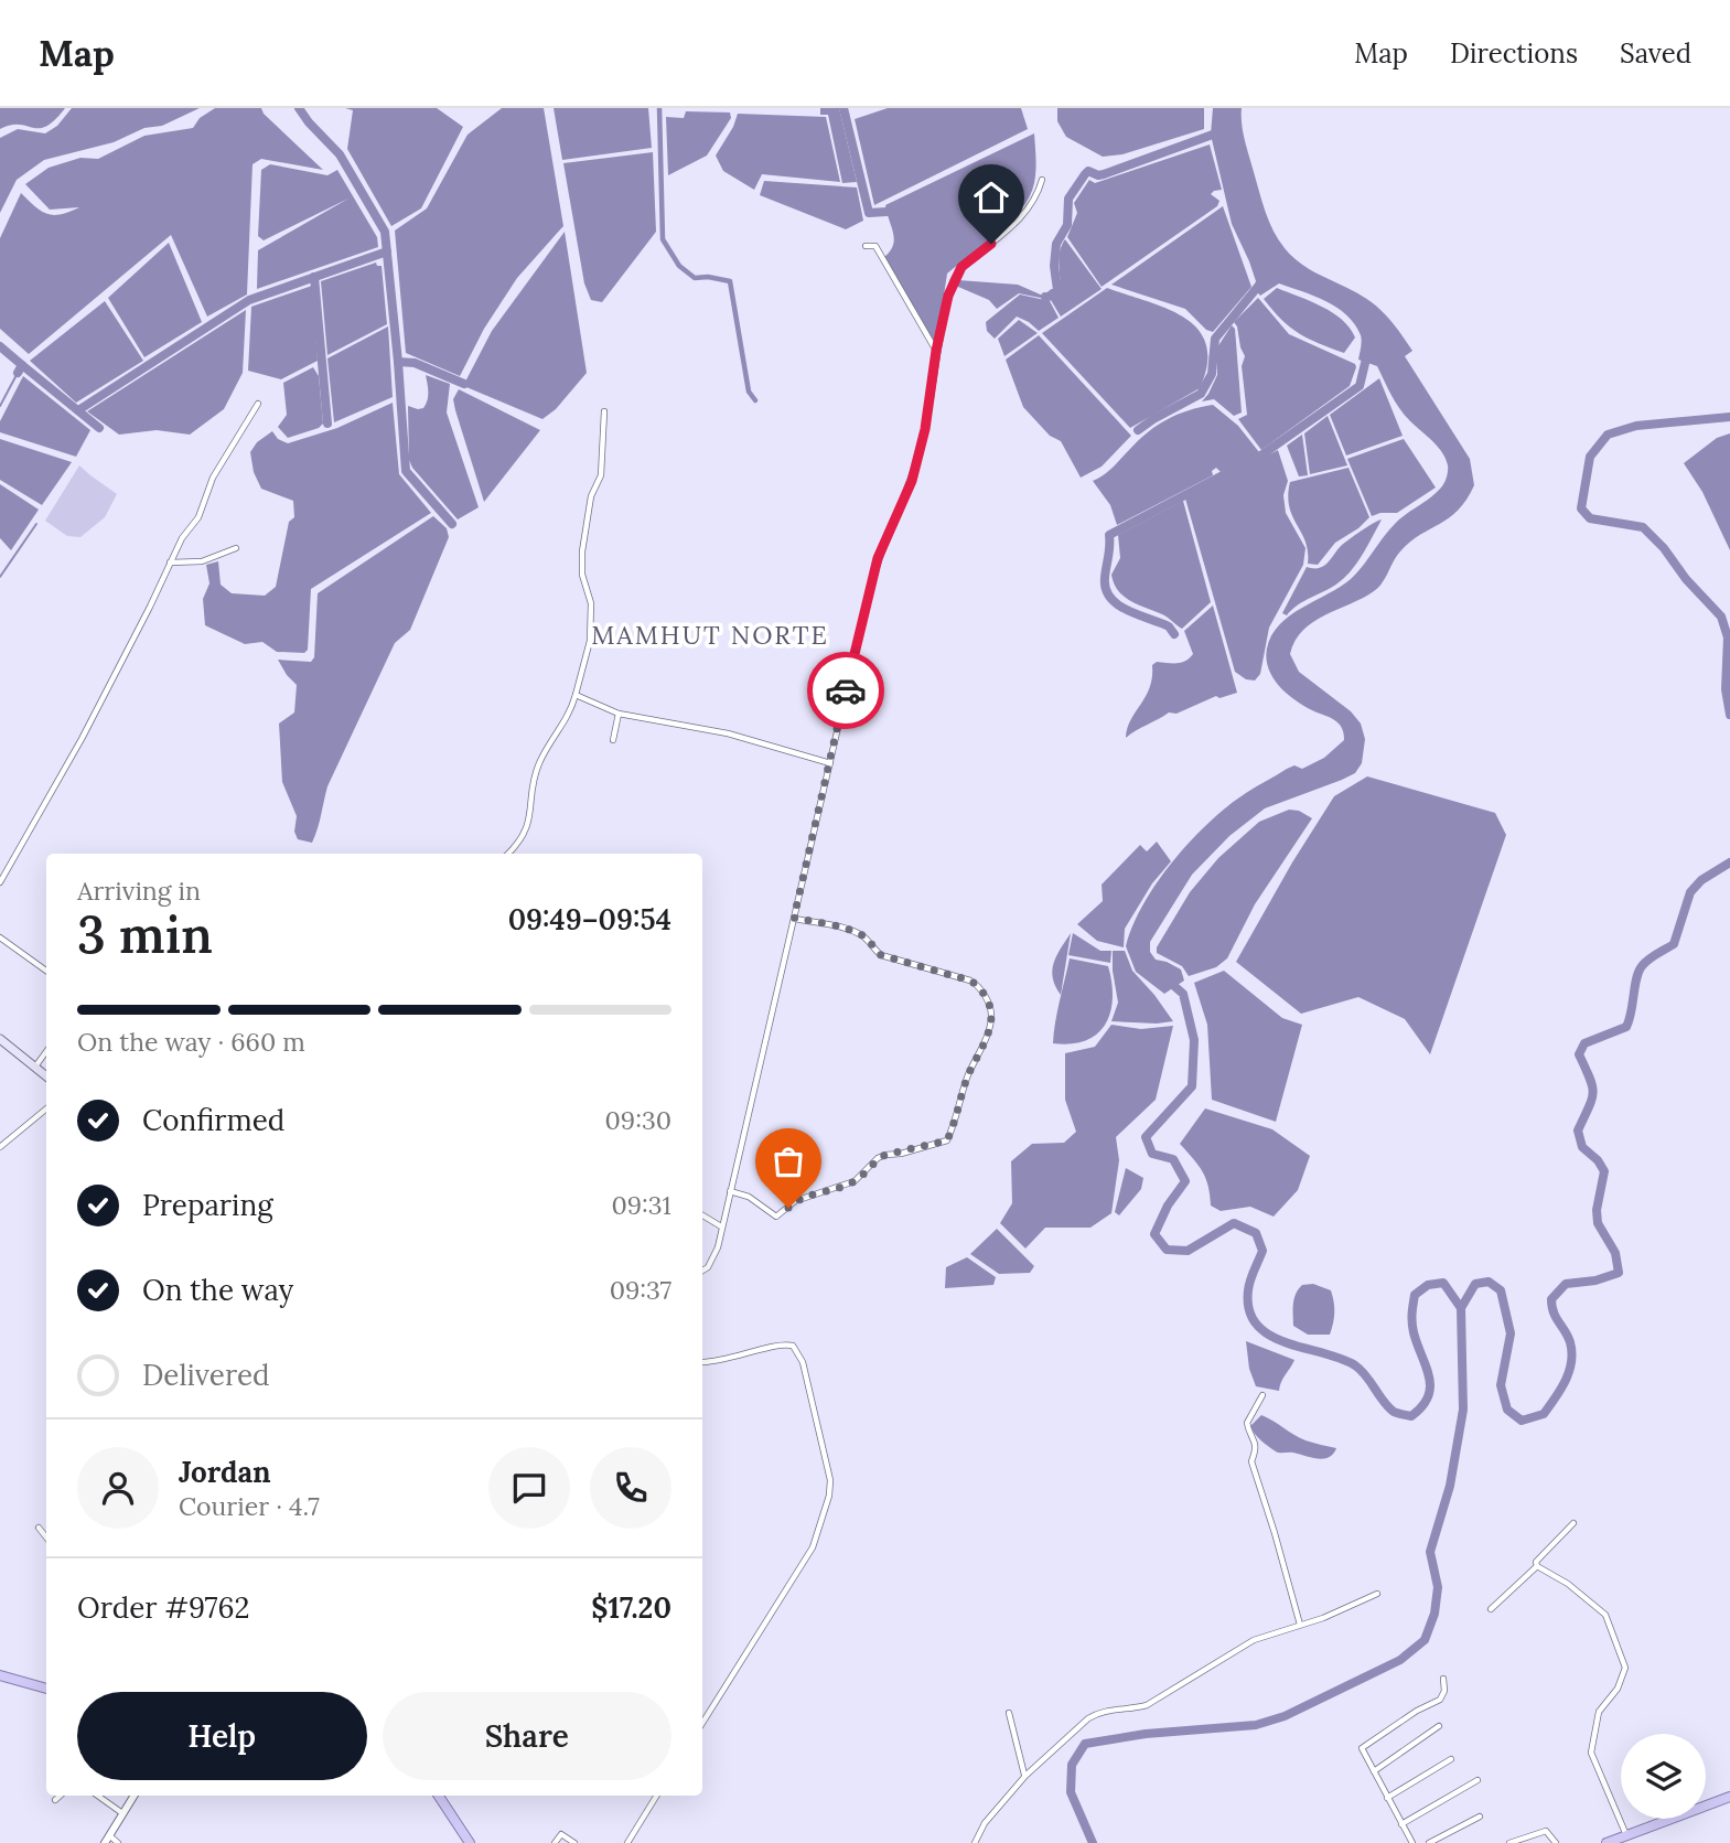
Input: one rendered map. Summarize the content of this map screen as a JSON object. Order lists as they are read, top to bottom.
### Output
{
  "districts": ["MAMHUT NORTE"],
  "page": {
    "header": "Map",
    "nav": ["Map", "Directions", "Saved"],
    "heading": ["3 min", "Arriving in", "09:49–09:54"],
    "panel": [
      "Jordan",
      "Courier · 4.7",
      "Order #9762",
      "$17.20"
    ],
    "bar": "On the way · 660 m",
    "list": [
      ["Confirmed", "09:30"],
      ["Preparing", "09:31"],
      ["On the way", "09:37"],
      "Delivered"
    ],
    "buttons": ["Help", "Share"]
  }
}
